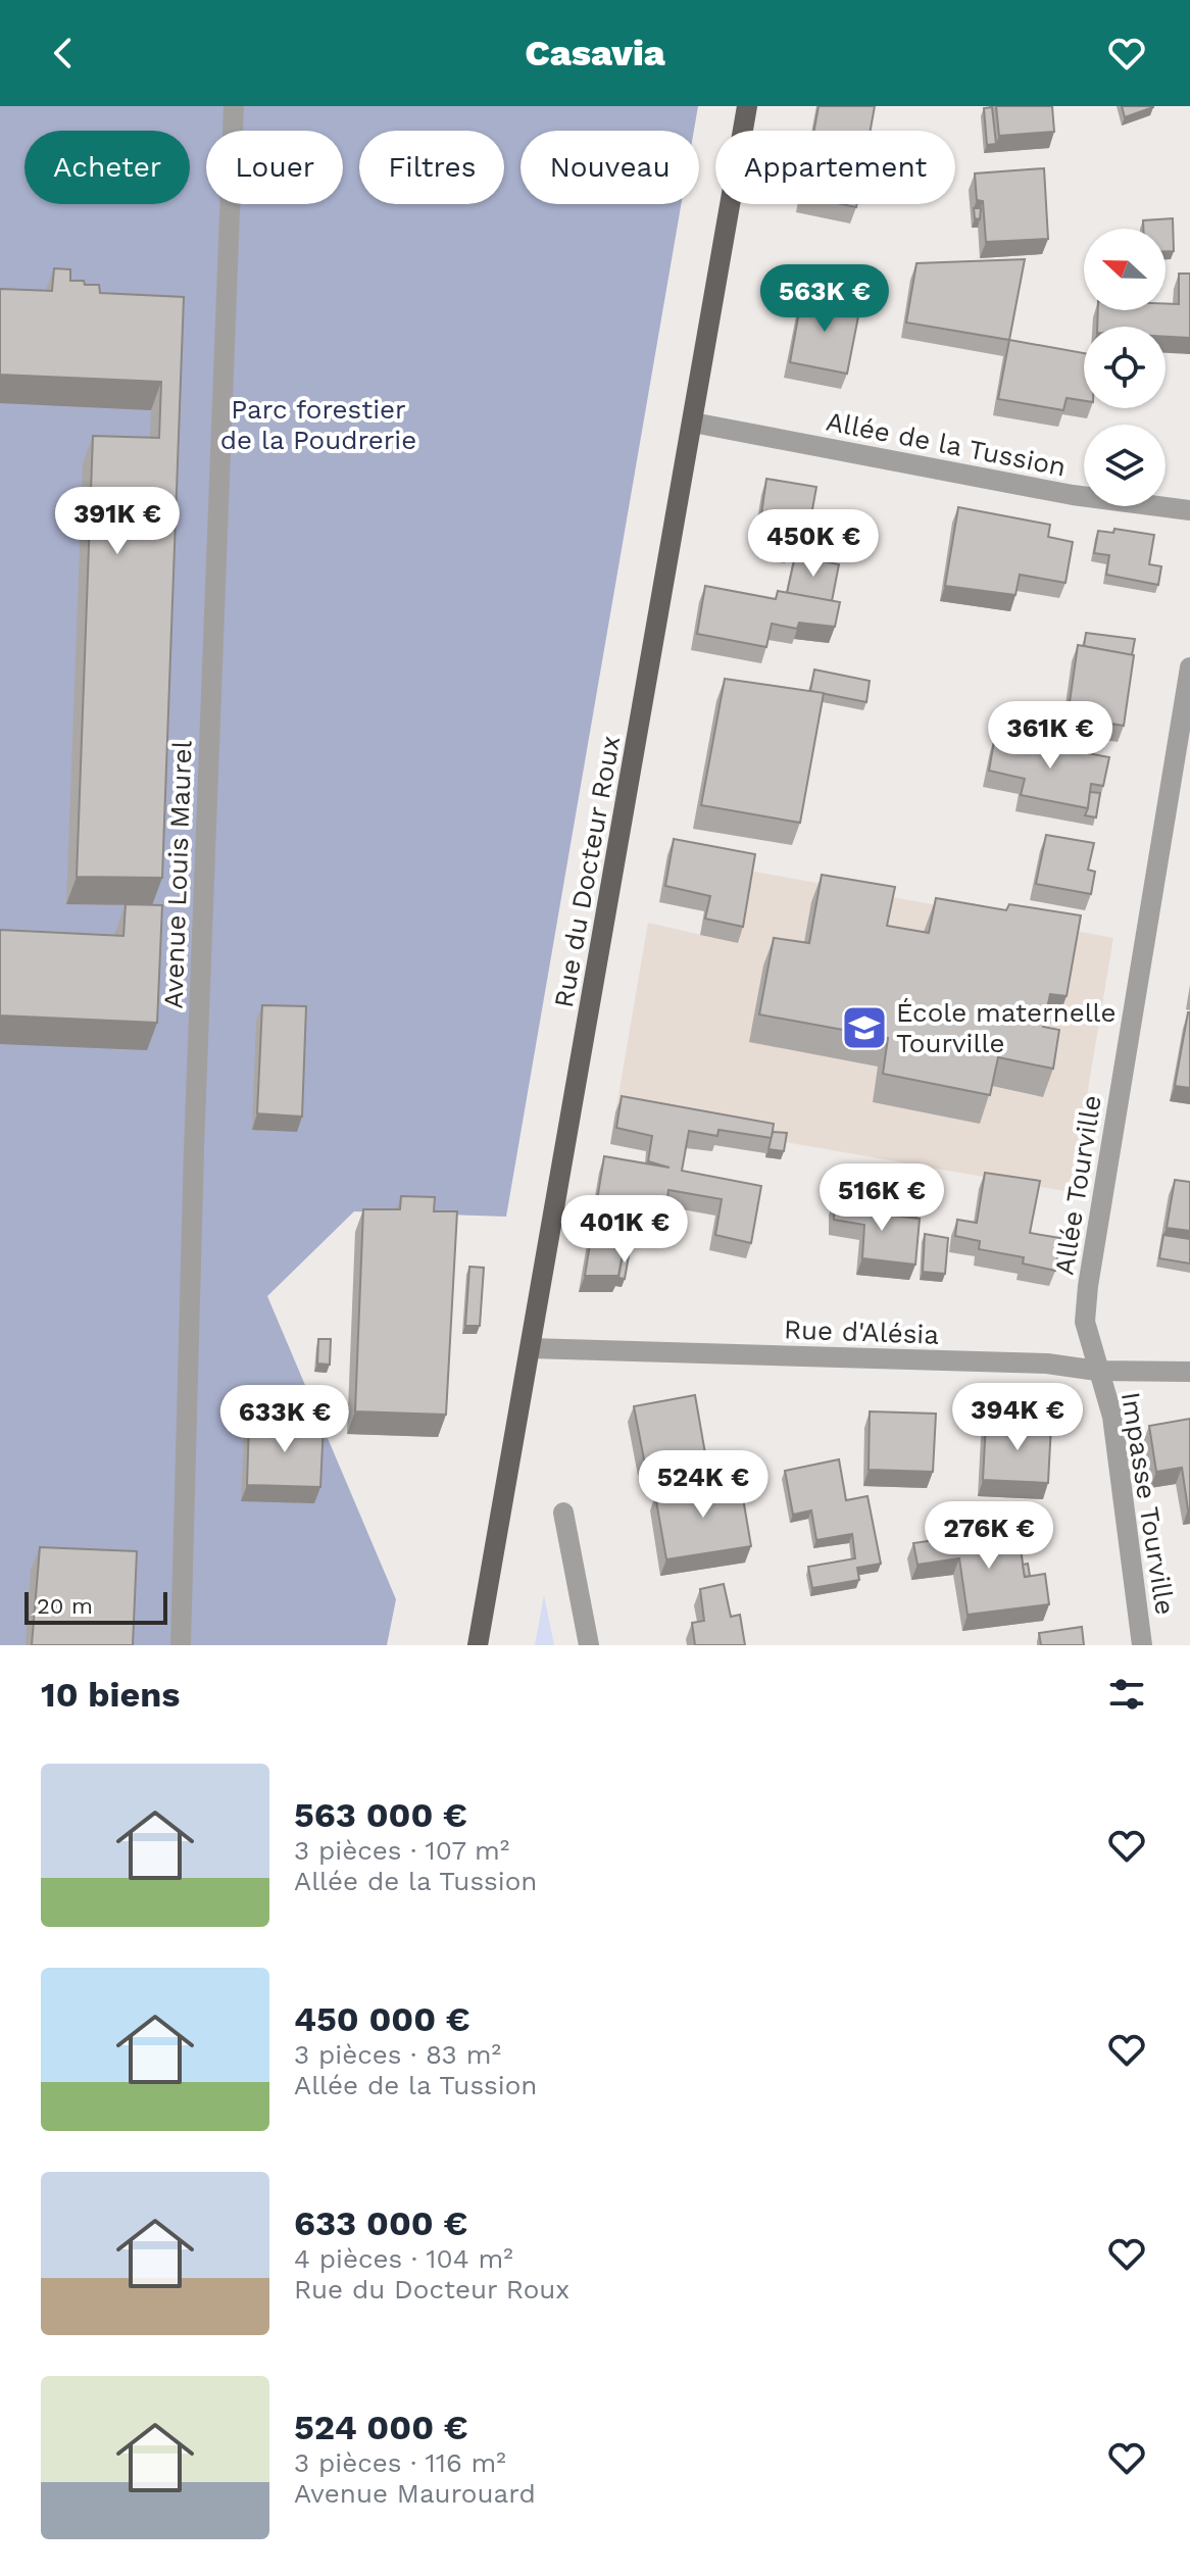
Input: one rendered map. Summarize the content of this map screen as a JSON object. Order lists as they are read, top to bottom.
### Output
{
  "streets": {
    "main road": ["Rue du Docteur Roux"],
    "street": [
      "Allée de la Tussion",
      "Avenue Louis Maurel",
      "Allée Tourville",
      "Rue d'Alésia",
      "Impasse Tourville"
    ]
  },
  "crossings": [
    ["Allée de la Tussion", "Rue du Docteur Roux"],
    ["Rue du Docteur Roux", "Rue d'Alésia"],
    ["Allée Tourville", "Rue d'Alésia"],
    ["Allée Tourville", "Impasse Tourville"],
    ["Rue d'Alésia", "Impasse Tourville"]
  ],
  "parks": ["Parc forestier de la Poudrerie"],
  "places": {
    "school or university": ["École maternelle Tourville"]
  },
  "scale_bar": "20 m",
  "north": "left",
  "page": {
    "header": "Casavia",
    "chip": [
      "Acheter",
      "Louer",
      "Filtres",
      "Nouveau",
      "Appartement"
    ],
    "price": [
      "563K €",
      "391K €",
      "450K €",
      "361K €",
      "516K €",
      "401K €",
      "394K €",
      "633K €",
      "524K €",
      "276K €"
    ],
    "scale": "20 m",
    "heading": "10 biens",
    "list": [
      {
        "name": "563 000 €",
        "note": "3 pièces · 107 m² · Allée de la Tussion"
      },
      {
        "name": "450 000 €",
        "note": "3 pièces · 83 m² · Allée de la Tussion"
      },
      {
        "name": "633 000 €",
        "note": "4 pièces · 104 m² · Rue du Docteur Roux"
      },
      {
        "name": "524 000 €",
        "note": "3 pièces · 116 m² · Avenue Maurouard"
      }
    ]
  }
}
